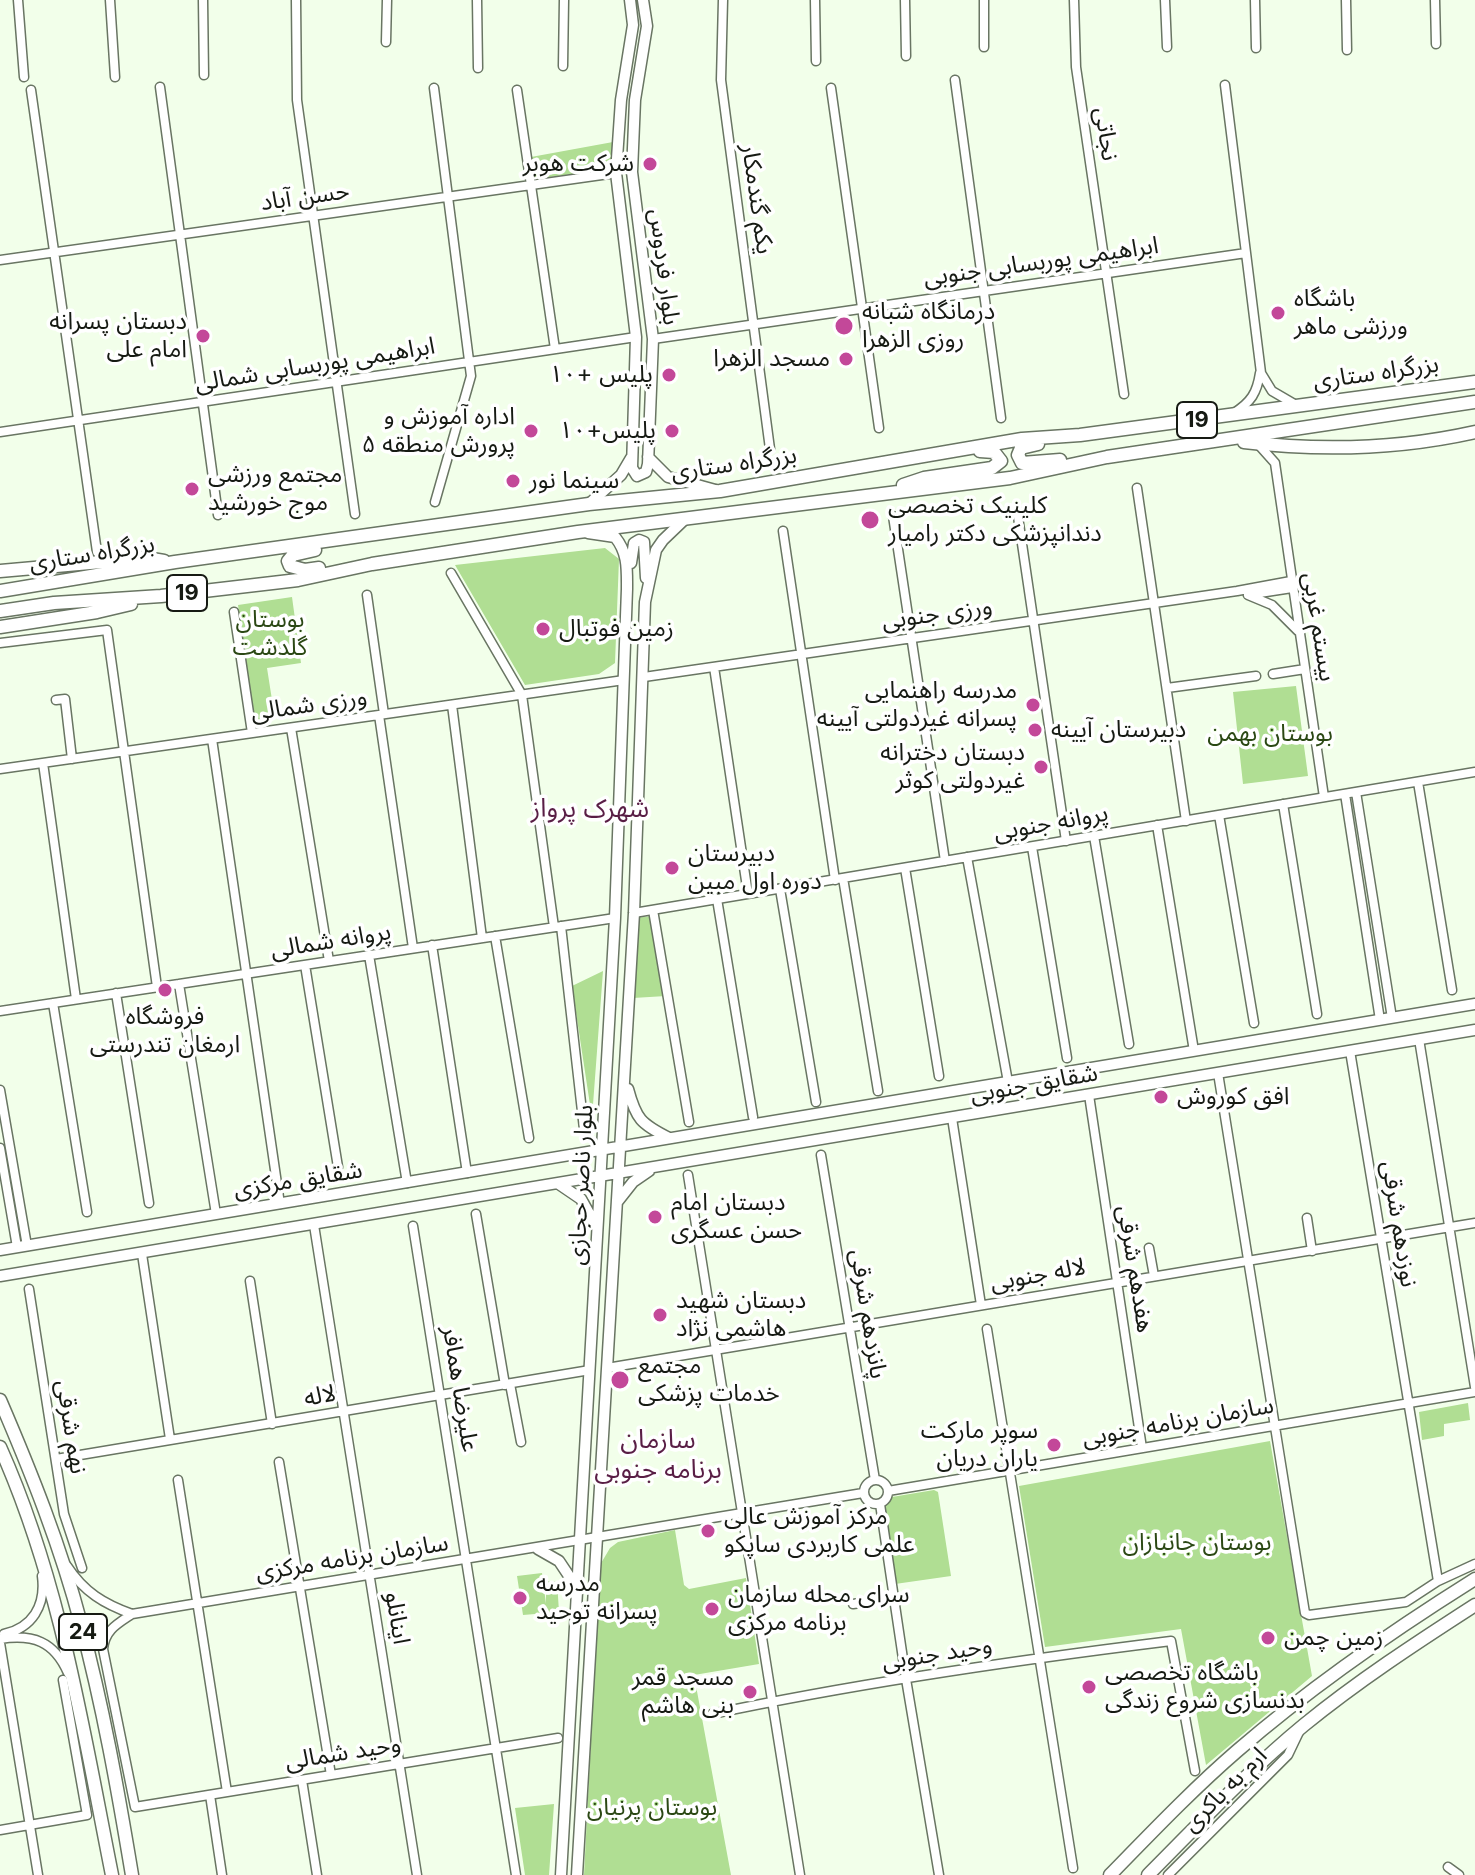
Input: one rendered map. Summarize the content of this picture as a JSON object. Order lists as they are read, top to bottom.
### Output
{
  "streets": {
    "highway": ["بزرگراه ستاری", "19", "24"],
    "main road": [
      "بلوار فردوس",
      "شقایق جنوبی",
      "شقایق مرکزی",
      "بلوار ناصر حجازی"
    ],
    "street": [
      "نجاتی",
      "حسن آباد",
      "یکم گندمکار",
      "ابراهیمی پوربسابی جنوبی",
      "ابراهیمی پوربسابی شمالی",
      "ورزی جنوبی",
      "بیستم غربی",
      "ورزی شمالی",
      "پروانه جنوبی",
      "پروانه شمالی",
      "نوزدهم شرقی",
      "هفدهم شرقی",
      "لاله جنوبی",
      "پانزدهم شرقی",
      "علیرضا همافر",
      "لاله",
      "سازمان برنامه جنوبی",
      "نهم شرقی",
      "سازمان برنامه مرکزی",
      "اینانلو",
      "وحید جنوبی",
      "وحید شمالی",
      "ارم به باکری"
    ]
  },
  "crossings": [
    ["نجاتی", "ابراهیمی پوربسابی جنوبی"],
    ["حسن آباد", "بلوار فردوس"],
    ["یکم گندمکار", "ابراهیمی پوربسابی جنوبی"],
    ["ابراهیمی پوربسابی جنوبی", "بلوار فردوس"],
    ["بلوار فردوس", "ابراهیمی پوربسابی شمالی"],
    ["بزرگراه ستاری", "بلوار ناصر حجازی"],
    ["ورزی جنوبی", "بیستم غربی"],
    ["ورزی جنوبی", "بلوار ناصر حجازی"],
    ["بیستم غربی", "پروانه جنوبی"],
    ["ورزی شمالی", "بلوار ناصر حجازی"],
    ["پروانه جنوبی", "بلوار ناصر حجازی"],
    ["پروانه شمالی", "بلوار ناصر حجازی"],
    ["شقایق جنوبی", "شقایق مرکزی"],
    ["شقایق جنوبی", "بلوار ناصر حجازی"],
    ["شقایق جنوبی", "نوزدهم شرقی"],
    ["شقایق جنوبی", "هفدهم شرقی"],
    ["شقایق مرکزی", "بلوار ناصر حجازی"],
    ["شقایق مرکزی", "اینانلو"],
    ["بلوار ناصر حجازی", "لاله جنوبی"],
    ["بلوار ناصر حجازی", "لاله"],
    ["بلوار ناصر حجازی", "سازمان برنامه مرکزی"],
    ["نوزدهم شرقی", "لاله جنوبی"],
    ["نوزدهم شرقی", "سازمان برنامه جنوبی"],
    ["هفدهم شرقی", "لاله جنوبی"],
    ["هفدهم شرقی", "سازمان برنامه جنوبی"],
    ["لاله جنوبی", "پانزدهم شرقی"],
    ["پانزدهم شرقی", "سازمان برنامه جنوبی"],
    ["علیرضا همافر", "لاله"],
    ["علیرضا همافر", "سازمان برنامه مرکزی"],
    ["علیرضا همافر", "وحید شمالی"],
    ["لاله", "نهم شرقی"],
    ["لاله", "اینانلو"],
    ["سازمان برنامه مرکزی", "اینانلو"],
    ["سازمان برنامه مرکزی", "وحید شمالی"],
    ["اینانلو", "وحید شمالی"]
  ],
  "districts": ["شهرک پرواز", "سازمان برنامه جنوبی"],
  "parks": [
    "بوستان گلدشت",
    "بوستان بهمن",
    "بوستان جانبازان",
    "بوستان پرنیان"
  ],
  "places": [
    "شرکت هوبر",
    "باشگاه ورزشی ماهر",
    "درمانگاه شبانه روزی الزهرا",
    "دبستان پسرانه امام علی",
    "مسجد الزهرا",
    "پلیس +۱۰",
    "اداره آموزش و پرورش منطقه ۵",
    "پلیس+١٠",
    "سینما نور",
    "مجتمع ورزشی موج خورشید",
    "کلینیک تخصصی دندانپزشکی دکتر رامیار",
    "زمین فوتبال",
    "مدرسه راهنمایی پسرانه غیردولتی آیینه",
    "دبیرستان آیینه",
    "دبستان دخترانه غیردولتی کوثر",
    "دبیرستان دوره اول مبین",
    "فروشگاه ارمغان تندرستی",
    "افق کوروش",
    "دبستان امام حسن عسگری",
    "دبستان شهید هاشمی نژاد",
    "مجتمع خدمات پزشکی",
    "سوپر مارکت یاران دریان",
    "مرکز آموزش عالی علمی کاربردی ساپکو",
    "مدرسه پسرانه توحید",
    "سرای محله سازمان برنامه مرکزی",
    "زمین چمن",
    "باشگاه تخصصی بدنسازی شروع زندگی",
    "مسجد قمر بنی هاشم"
  ]
}
